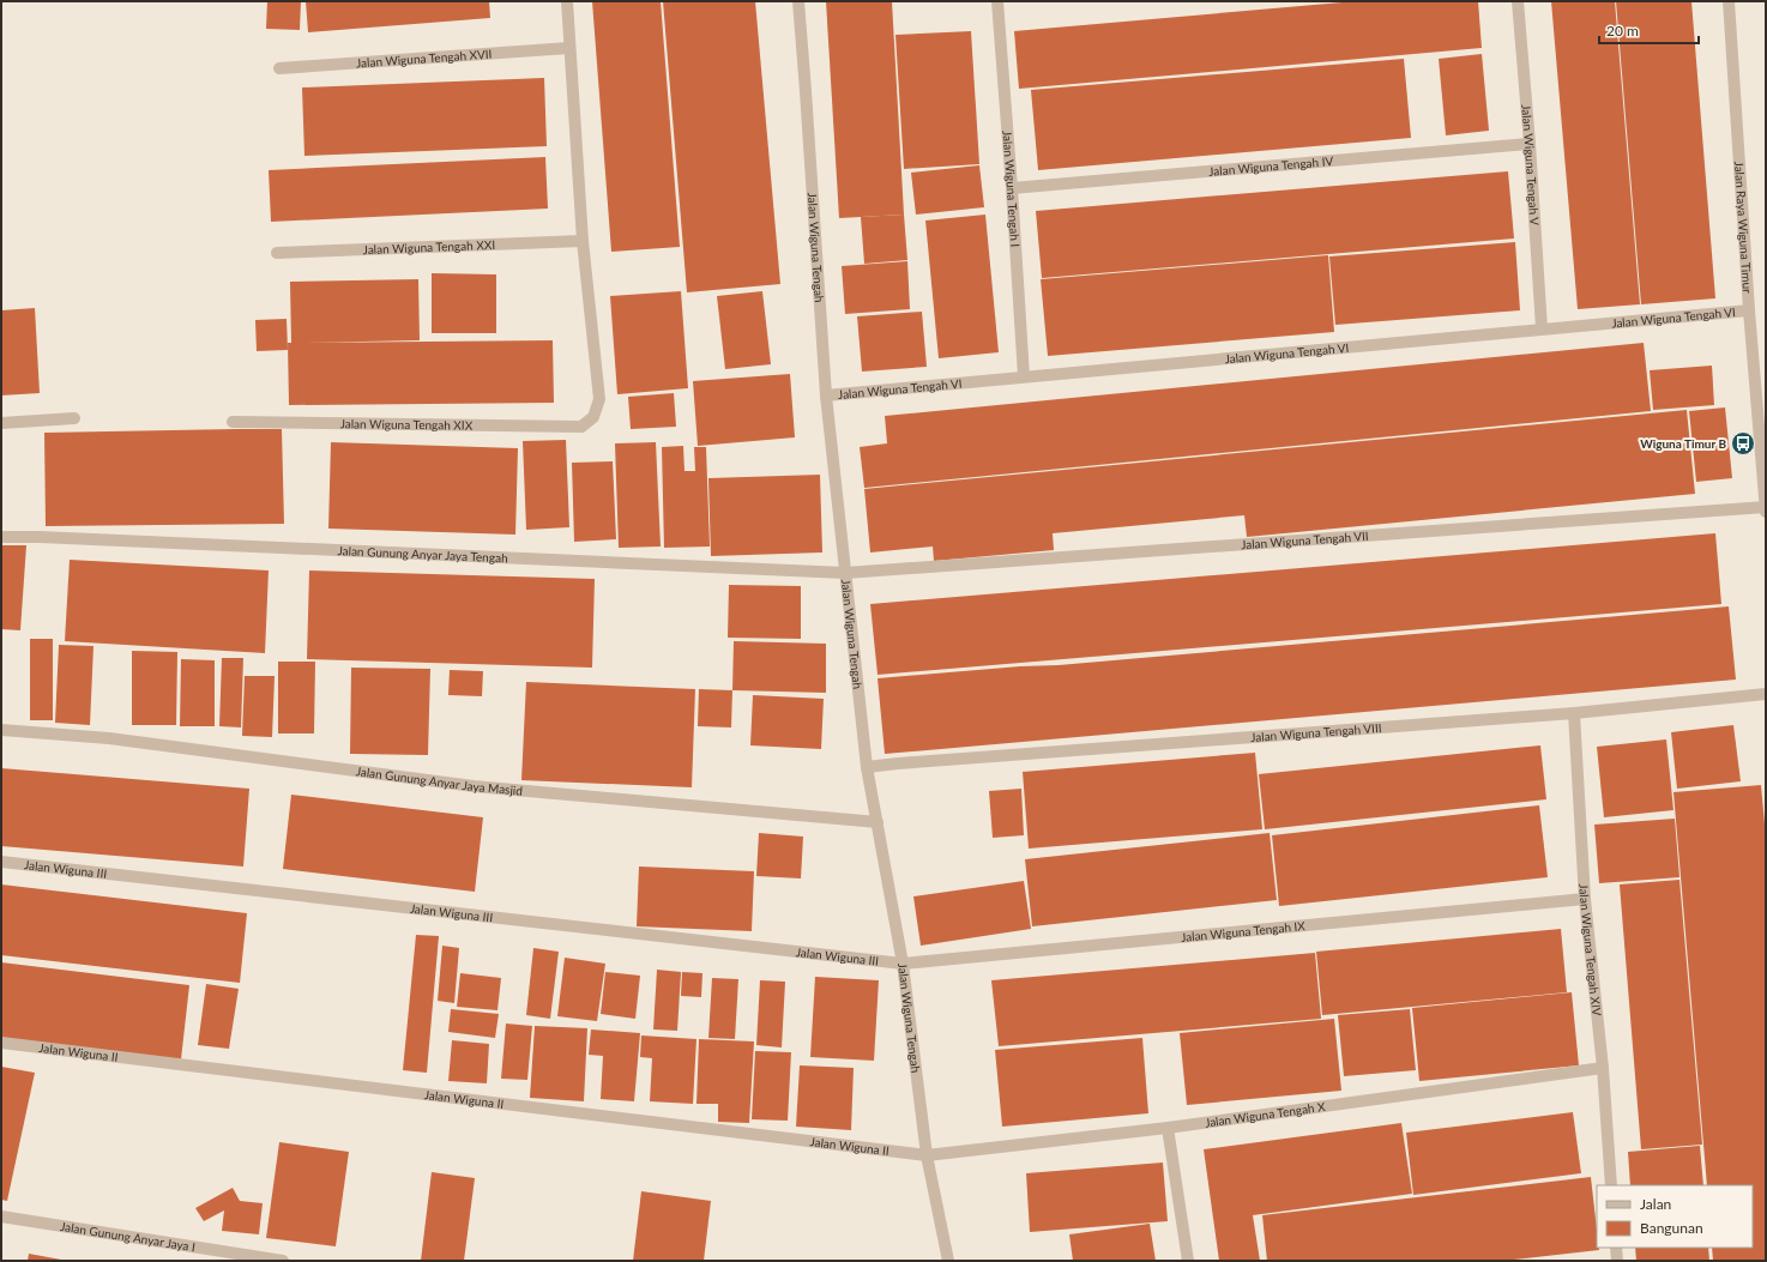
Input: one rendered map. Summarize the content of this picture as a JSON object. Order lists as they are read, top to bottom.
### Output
{
  "streets": {
    "street": [
      "Jalan Wiguna Tengah XVII",
      "Jalan Wiguna Tengah V",
      "Jalan Wiguna Tengah IV",
      "Jalan Wiguna Tengah I",
      "Jalan Raya Wiguna Timur",
      "Jalan Wiguna Tengah XXI",
      "Jalan Wiguna Tengah",
      "Jalan Wiguna Tengah VI",
      "Jalan Wiguna Tengah XIX",
      "Jalan Wiguna Tengah VII",
      "Jalan Gunung Anyar Jaya Tengah",
      "Jalan Wiguna Tengah VIII",
      "Jalan Gunung Anyar Jaya Masjid",
      "Jalan Wiguna III",
      "Jalan Wiguna Tengah IX",
      "Jalan Wiguna Tengah XIV",
      "Jalan Wiguna II",
      "Jalan Wiguna Tengah X",
      "Jalan Gunung Anyar Jaya I"
    ]
  },
  "crossings": [
    ["Jalan Wiguna Tengah V", "Jalan Wiguna Tengah IV"],
    ["Jalan Wiguna Tengah V", "Jalan Wiguna Tengah VI"],
    ["Jalan Wiguna Tengah IV", "Jalan Wiguna Tengah I"],
    ["Jalan Wiguna Tengah I", "Jalan Wiguna Tengah VI"],
    ["Jalan Raya Wiguna Timur", "Jalan Wiguna Tengah VI"],
    ["Jalan Raya Wiguna Timur", "Jalan Wiguna Tengah VII"],
    ["Jalan Wiguna Tengah XXI", "Jalan Wiguna Tengah XIX"],
    ["Jalan Wiguna Tengah", "Jalan Wiguna Tengah VI"],
    ["Jalan Wiguna Tengah", "Jalan Wiguna Tengah VII"],
    ["Jalan Wiguna Tengah", "Jalan Gunung Anyar Jaya Tengah"],
    ["Jalan Wiguna Tengah", "Jalan Wiguna Tengah VIII"],
    ["Jalan Wiguna Tengah", "Jalan Gunung Anyar Jaya Masjid"],
    ["Jalan Wiguna Tengah", "Jalan Wiguna III"],
    ["Jalan Wiguna Tengah", "Jalan Wiguna Tengah IX"],
    ["Jalan Wiguna Tengah", "Jalan Wiguna II"],
    ["Jalan Wiguna Tengah", "Jalan Wiguna Tengah X"],
    ["Jalan Wiguna Tengah VII", "Jalan Gunung Anyar Jaya Tengah"],
    ["Jalan Wiguna Tengah VIII", "Jalan Wiguna Tengah XIV"],
    ["Jalan Wiguna III", "Jalan Wiguna Tengah IX"],
    ["Jalan Wiguna Tengah IX", "Jalan Wiguna Tengah XIV"],
    ["Jalan Wiguna Tengah XIV", "Jalan Wiguna Tengah X"],
    ["Jalan Wiguna II", "Jalan Wiguna Tengah X"]
  ],
  "places": {
    "bus stop": ["Wiguna Timur B"]
  },
  "legend": ["Jalan", "Bangunan"],
  "scale_bar": "20 m"
}
